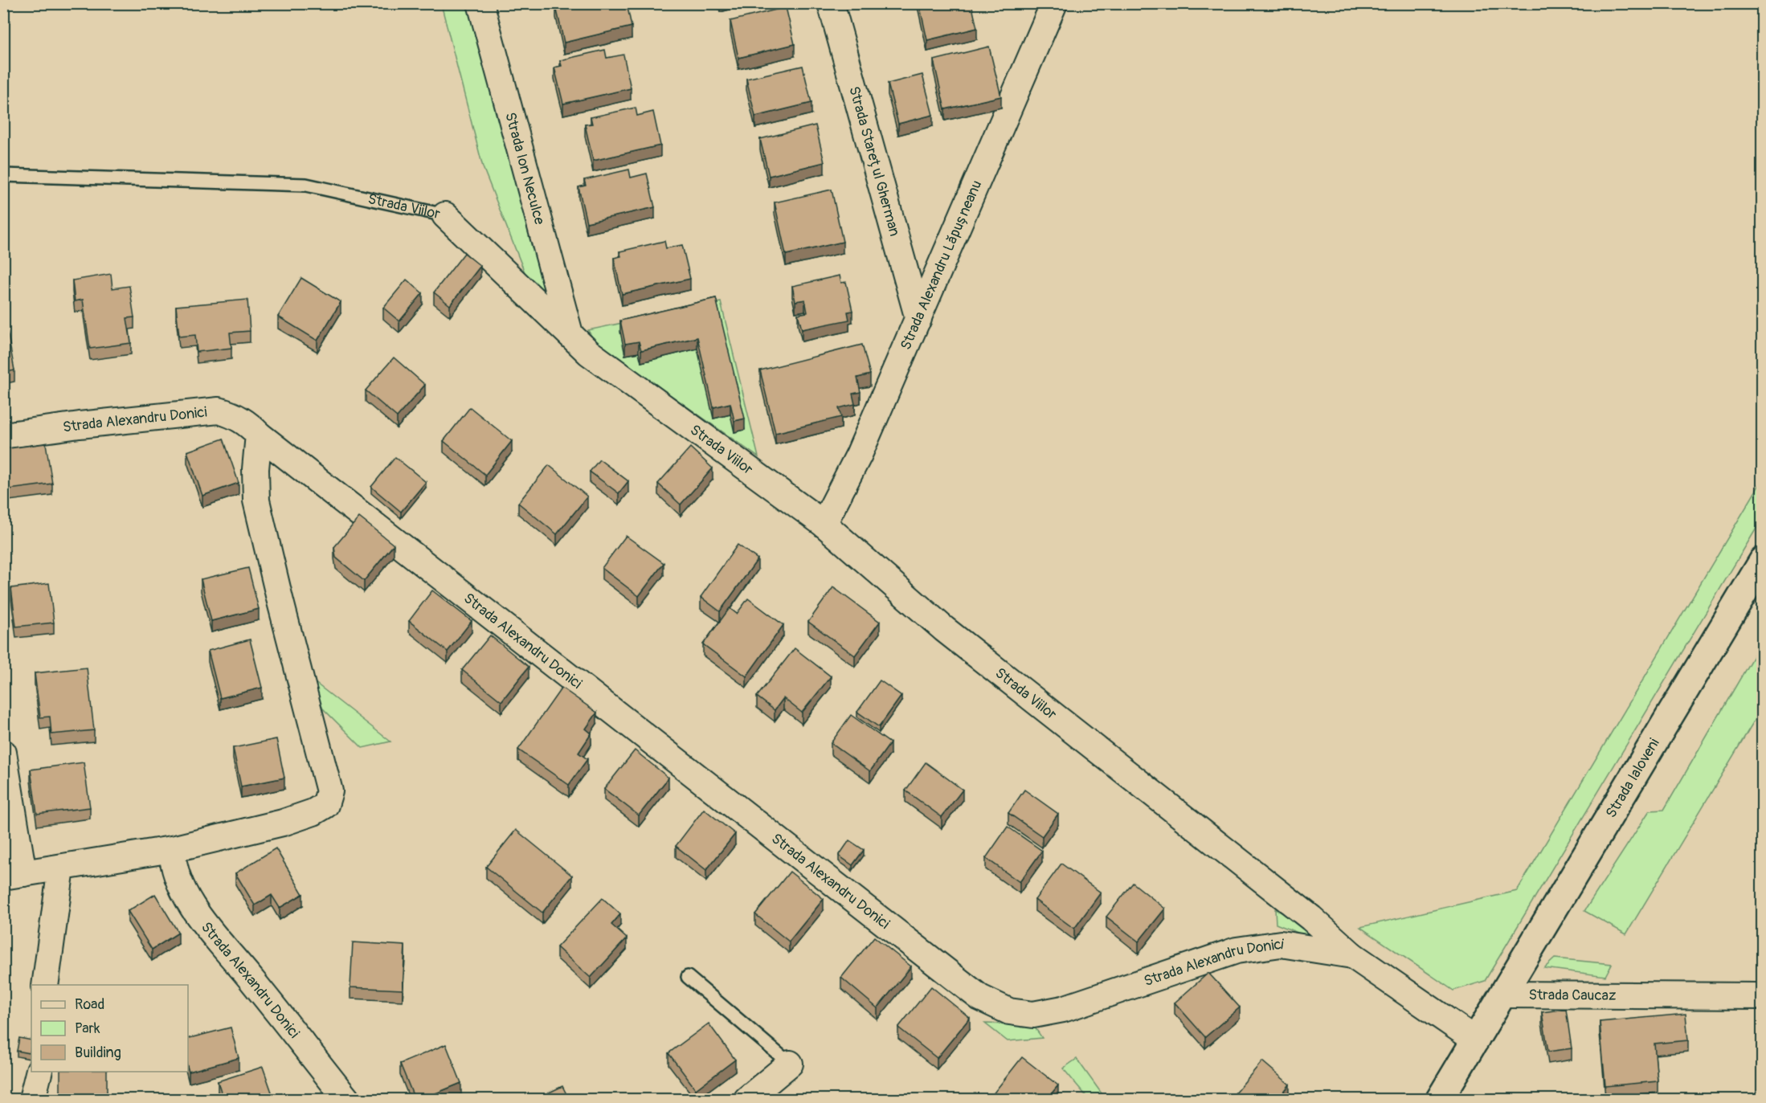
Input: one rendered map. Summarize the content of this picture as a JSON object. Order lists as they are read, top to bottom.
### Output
{
  "streets": {
    "street": [
      "Strada Starețul Gherman",
      "Strada Ion Neculce",
      "Strada Viilor",
      "Strada Alexandru Lăpușneanu",
      "Strada Alexandru Donici",
      "Strada Ialoveni",
      "Strada Caucaz"
    ]
  },
  "crossings": [
    ["Strada Starețul Gherman", "Strada Alexandru Lăpușneanu"],
    ["Strada Ion Neculce", "Strada Viilor"],
    ["Strada Viilor", "Strada Alexandru Lăpușneanu"],
    ["Strada Viilor", "Strada Alexandru Donici"],
    ["Strada Ialoveni", "Strada Caucaz"]
  ],
  "legend": ["Road", "Park", "Building"]
}
